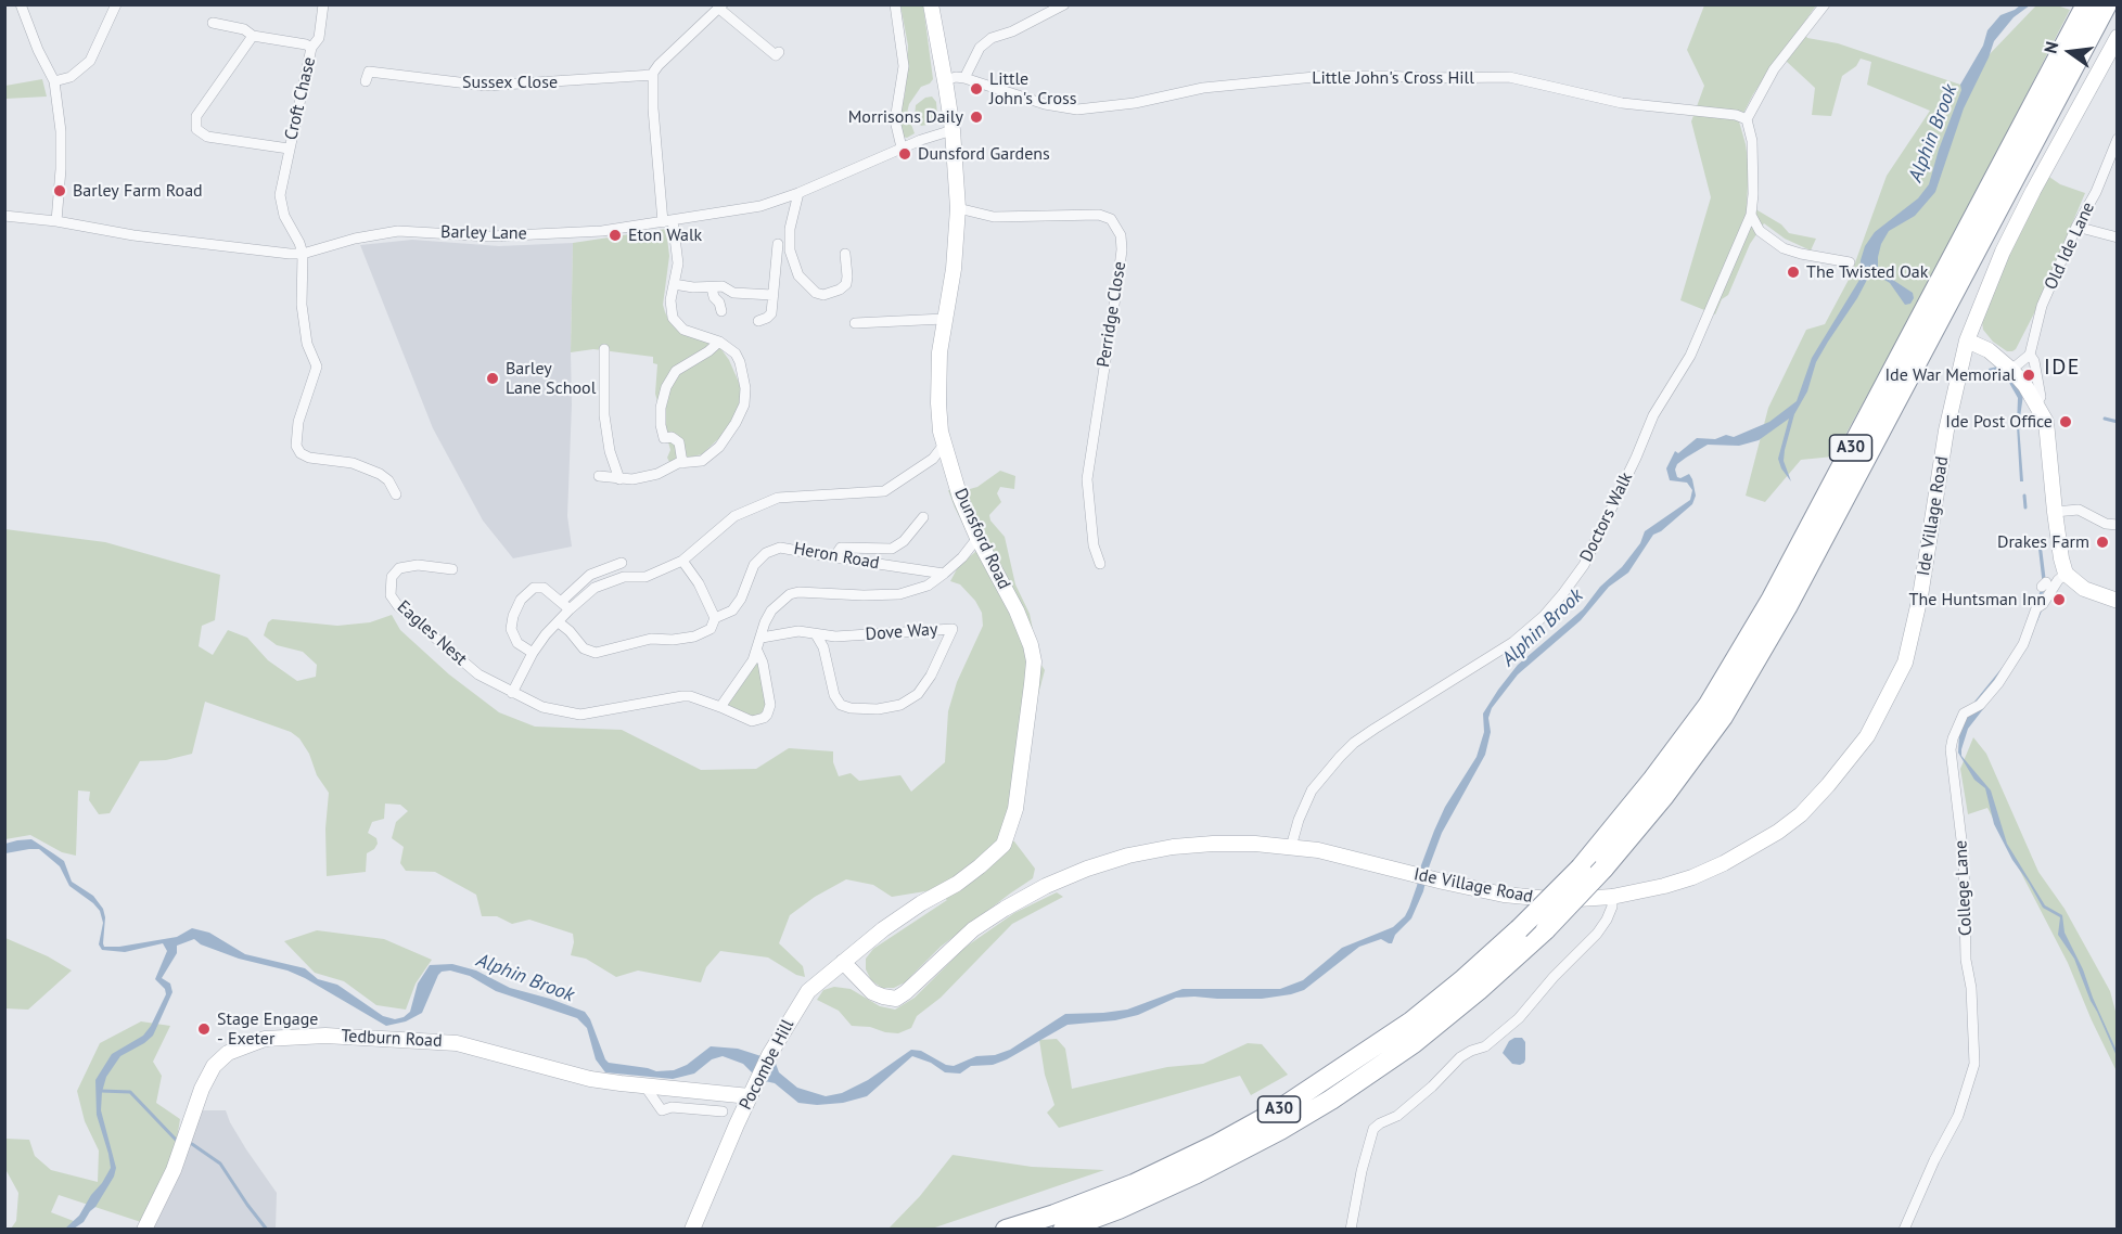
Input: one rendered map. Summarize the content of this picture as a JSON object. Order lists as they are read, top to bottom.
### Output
{
  "streets": {
    "highway": ["A30"],
    "street": [
      "Little John's Cross Hill",
      "Sussex Close",
      "Croft Chase",
      "Barley Lane",
      "Old Ide Lane",
      "Perridge Close",
      "Ide Village Road",
      "Doctors Walk",
      "Dunsford Road",
      "Heron Road",
      "Dove Way",
      "Eagles Nest",
      "College Lane",
      "Tedburn Road",
      "Pocombe Hill"
    ]
  },
  "crossings": [
    ["Little John's Cross Hill", "Dunsford Road"],
    ["Croft Chase", "Barley Lane"],
    ["Barley Lane", "Dunsford Road"],
    ["Perridge Close", "Dunsford Road"],
    ["Ide Village Road", "Doctors Walk"],
    ["Ide Village Road", "Pocombe Hill"],
    ["Dunsford Road", "Pocombe Hill"],
    ["Tedburn Road", "Pocombe Hill"]
  ],
  "districts": ["IDE"],
  "water": ["Alphin Brook"],
  "places": [
    "Little John's Cross",
    "Morrisons Daily",
    "Dunsford Gardens",
    "Barley Farm Road",
    "Eton Walk",
    "The Twisted Oak",
    "Ide War Memorial",
    "Barley Lane School",
    "Ide Post Office",
    "Drakes Farm",
    "The Huntsman Inn",
    "Stage Engage - Exeter"
  ],
  "north": "left"
}
